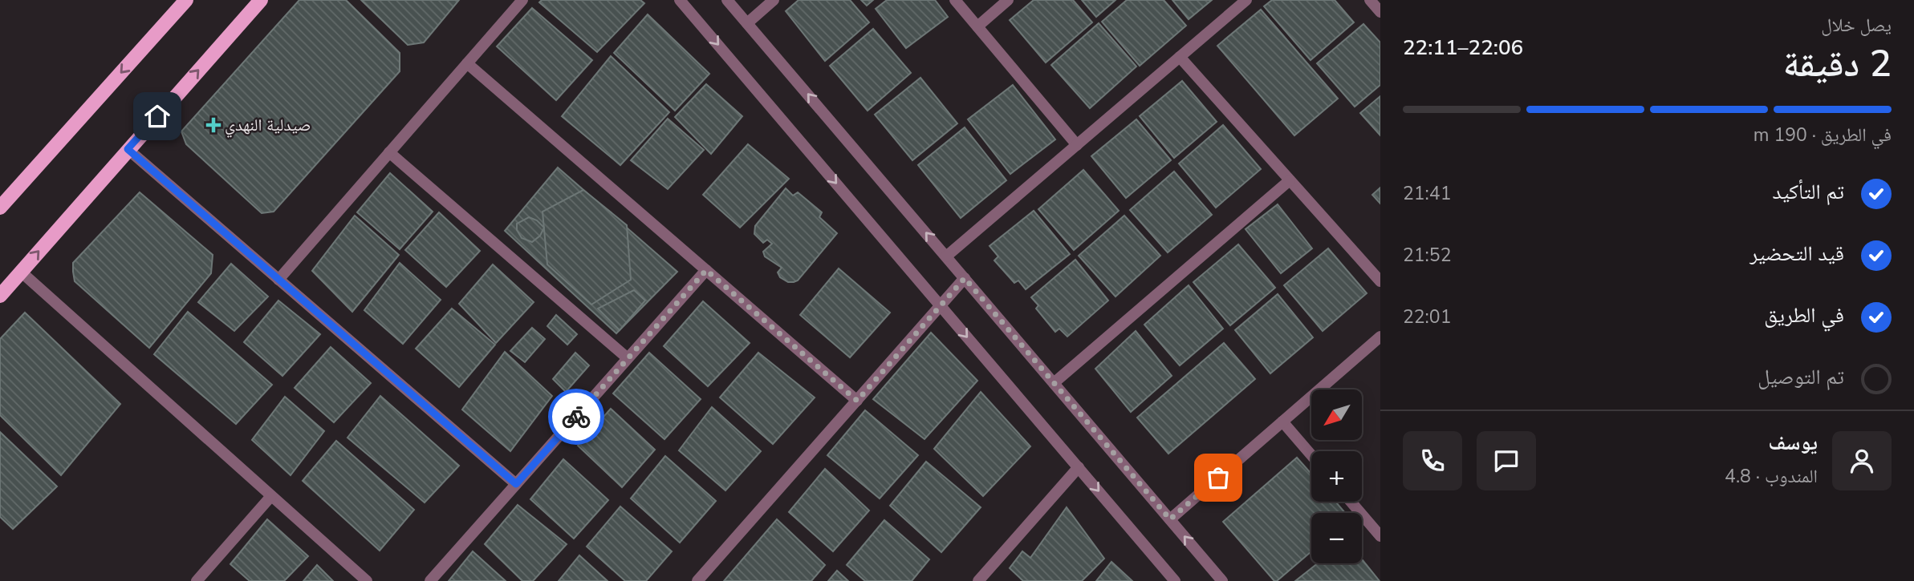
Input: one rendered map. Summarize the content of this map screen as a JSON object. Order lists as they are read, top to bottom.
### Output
{
  "places": {
    "health": ["صيدلية النهدي"]
  },
  "north": "bottom left",
  "page": {
    "heading": ["2 دقيقة", "يصل خلال", "22:06–22:11"],
    "panel": ["يوسف", "المندوب · 4.8"],
    "bar": "في الطريق · 190 m",
    "list": [
      ["تم التأكيد", "21:41"],
      ["قيد التحضير", "21:52"],
      ["في الطريق", "22:01"],
      "تم التوصيل"
    ],
    "map_buttons": ["+", "−"]
  }
}
